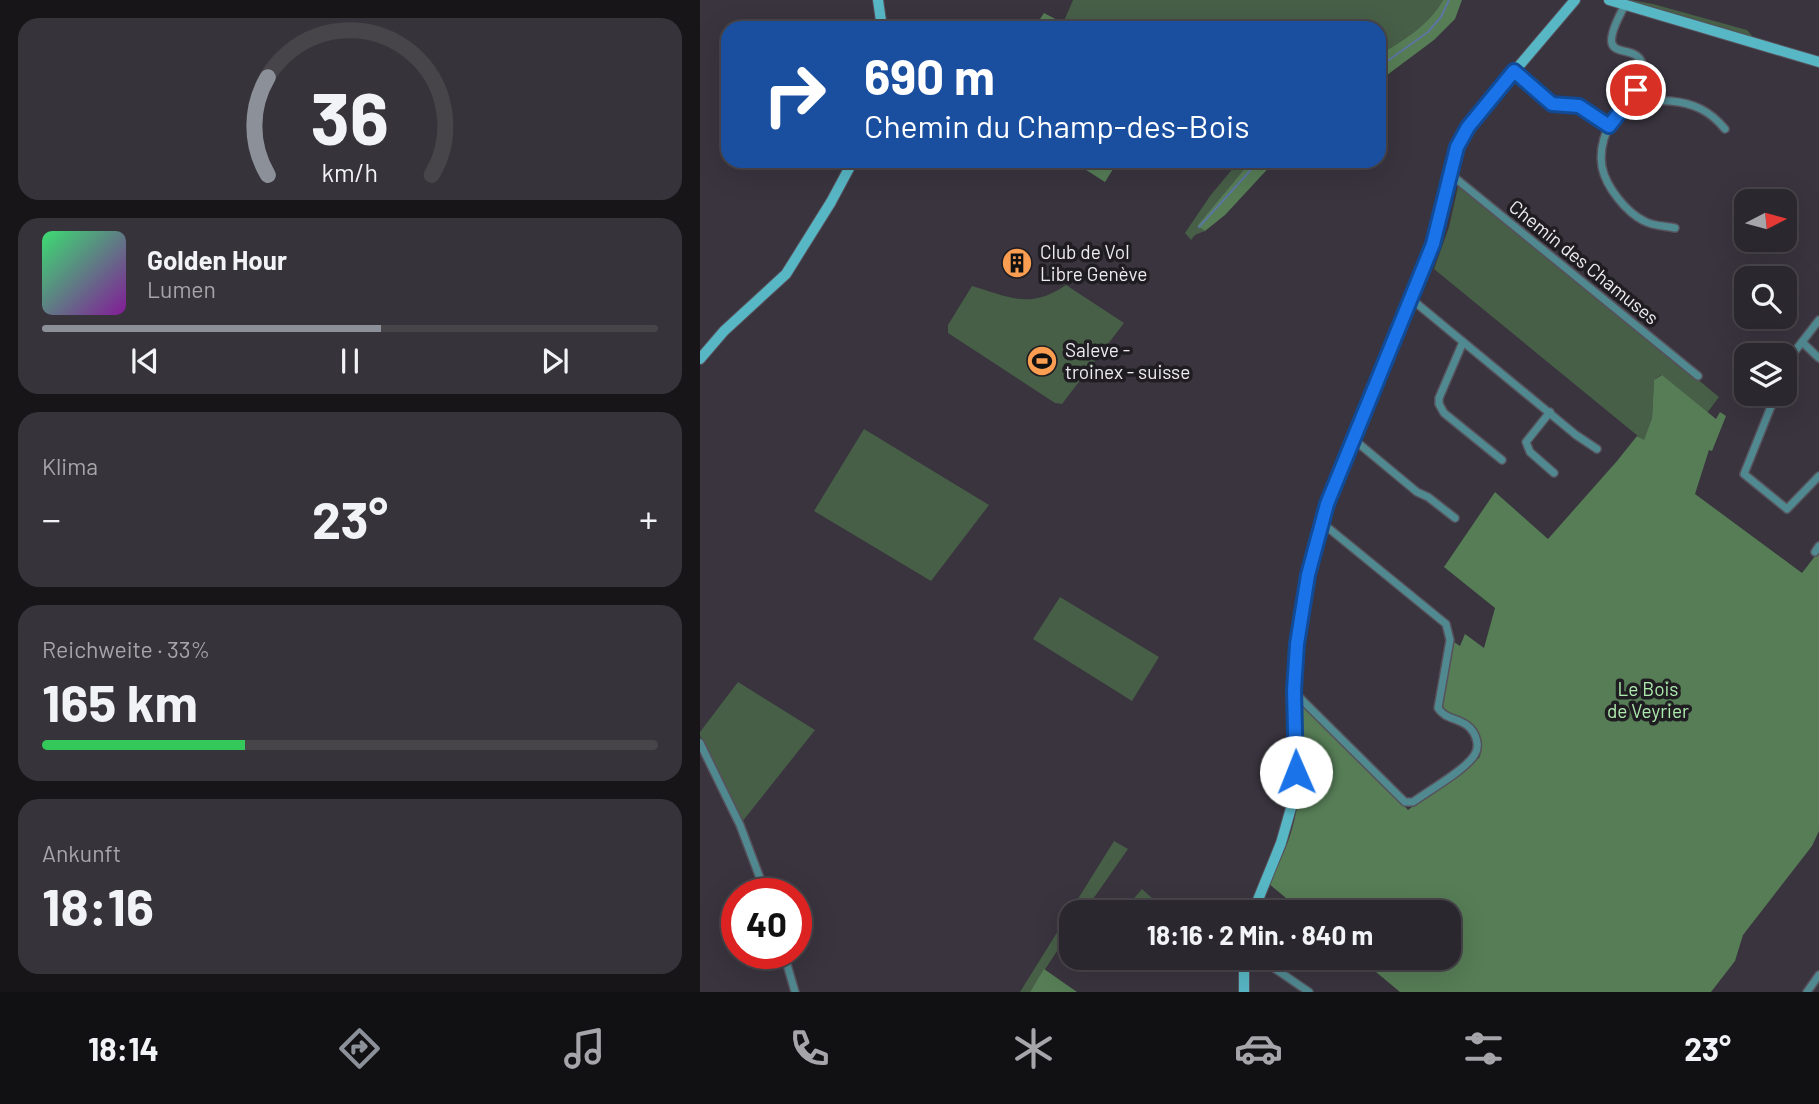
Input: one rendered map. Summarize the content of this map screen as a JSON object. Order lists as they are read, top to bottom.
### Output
{
  "streets": {
    "street": ["Chemin des Chamuses"]
  },
  "parks": ["Le Bois de Veyrier"],
  "places": {
    "building": ["Club de Vol Libre Genève"],
    "sports": ["Saleve - troinex - suisse"]
  },
  "north": "right",
  "page": {
    "turn": ["690 m", "Chemin du Champ-des-Bois"],
    "song": ["Golden Hour", "Lumen"],
    "tile": [
      "Klima",
      ["Reichweite · 33%", "165 km"],
      ["Ankunft", "18:16"]
    ],
    "heat": ["−", "23°", "+"],
    "limit": "40",
    "trip": "18:16 · 2 Min. · 840 m",
    "tabs": ["18:14", "23°"],
    "gauge": ["36", "km/h"]
  }
}
